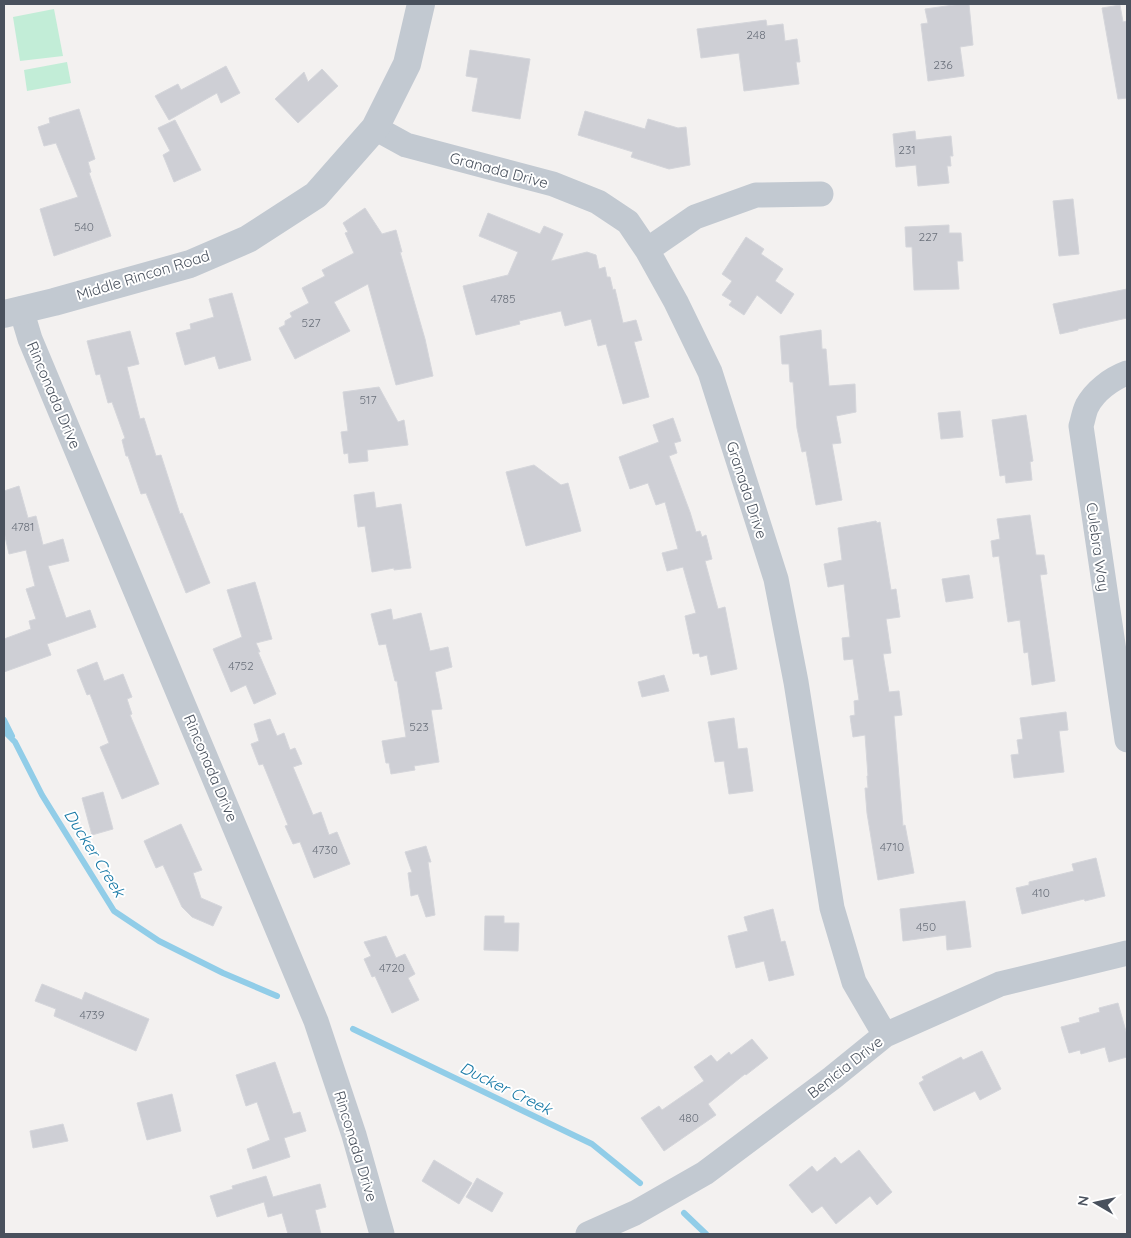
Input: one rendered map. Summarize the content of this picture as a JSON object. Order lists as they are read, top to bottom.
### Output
{
  "streets": {
    "street": [
      "Granada Drive",
      "Middle Rincon Road",
      "Rinconada Drive",
      "Culebra Way",
      "Benicia Drive"
    ]
  },
  "crossings": [
    ["Granada Drive", "Middle Rincon Road"],
    ["Granada Drive", "Benicia Drive"],
    ["Middle Rincon Road", "Rinconada Drive"]
  ],
  "water": ["Ducker Creek"],
  "house_numbers": [
    "248",
    "236",
    "231",
    "540",
    "227",
    "4785",
    "527",
    "517",
    "4781",
    "4752",
    "523",
    "4710",
    "4730",
    "410",
    "450",
    "4720",
    "4739",
    "480"
  ],
  "north": "left"
}
